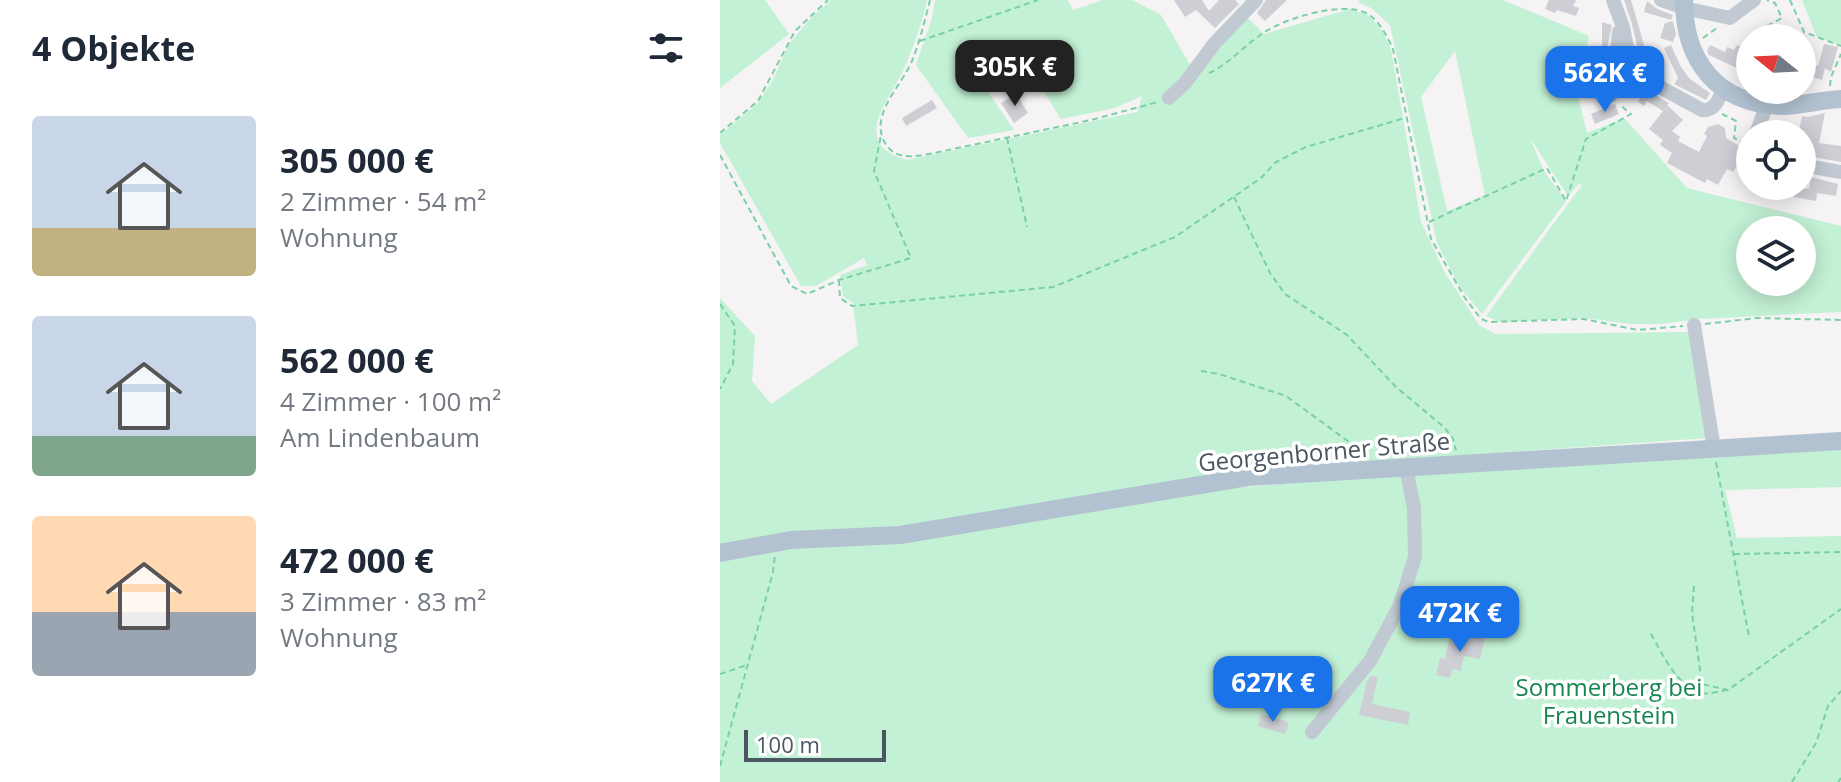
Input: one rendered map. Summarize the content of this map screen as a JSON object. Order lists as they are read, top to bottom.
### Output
{
  "streets": {
    "main road": ["Georgenborner Straße"]
  },
  "parks": ["Sommerberg bei Frauenstein"],
  "scale_bar": "100 m",
  "north": "left",
  "page": {
    "heading": "4 Objekte",
    "price": [
      "305K €",
      "562K €",
      "472K €",
      "627K €"
    ],
    "list": [
      {
        "name": "305 000 €",
        "note": "2 Zimmer · 54 m² · Wohnung"
      },
      {
        "name": "562 000 €",
        "note": "4 Zimmer · 100 m² · Am Lindenbaum"
      },
      {
        "name": "472 000 €",
        "note": "3 Zimmer · 83 m² · Wohnung"
      }
    ],
    "scale": "100 m"
  }
}
